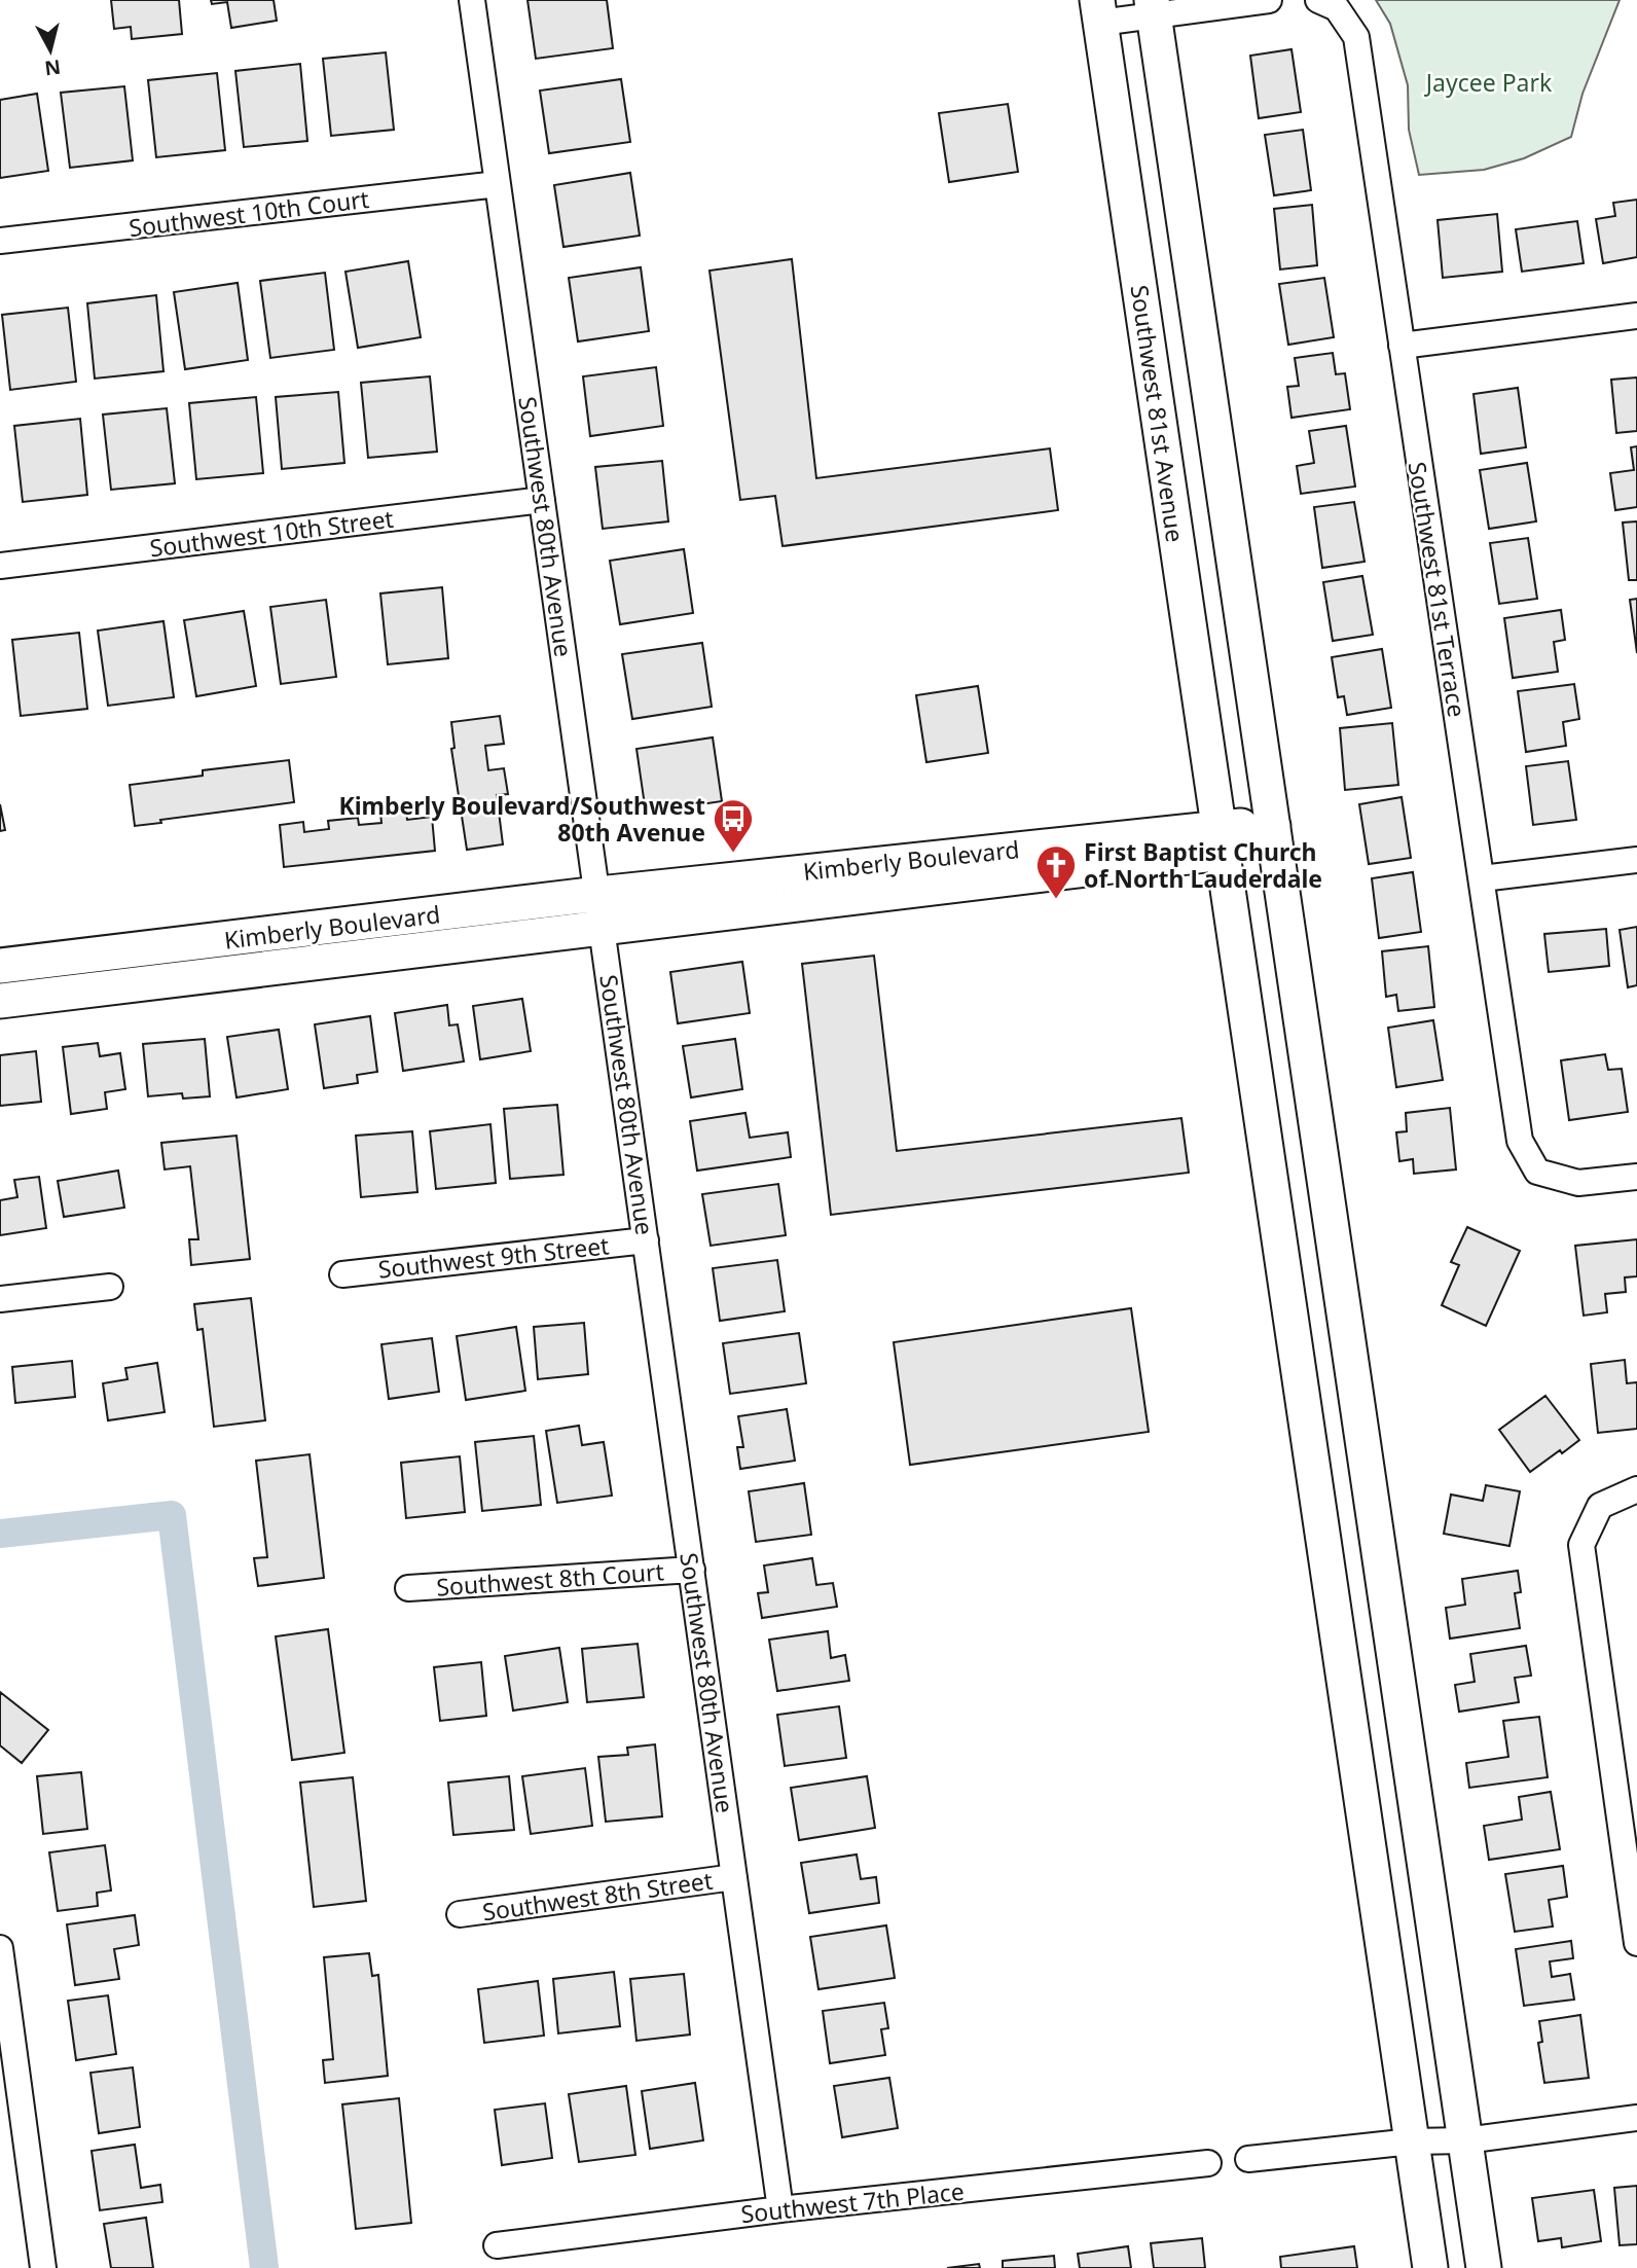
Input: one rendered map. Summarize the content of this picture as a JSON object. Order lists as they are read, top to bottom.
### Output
{
  "streets": {
    "street": [
      "Southwest 10th Court",
      "Southwest 81st Avenue",
      "Southwest 80th Avenue",
      "Southwest 10th Street",
      "Southwest 81st Terrace",
      "Kimberly Boulevard",
      "Southwest 9th Street",
      "Southwest 8th Court",
      "Southwest 8th Street",
      "Southwest 7th Place"
    ]
  },
  "crossings": [
    ["Southwest 10th Court", "Southwest 80th Avenue"],
    ["Southwest 81st Avenue", "Kimberly Boulevard"],
    ["Southwest 80th Avenue", "Southwest 10th Street"],
    ["Southwest 80th Avenue", "Kimberly Boulevard"],
    ["Southwest 80th Avenue", "Southwest 9th Street"],
    ["Southwest 80th Avenue", "Southwest 8th Court"],
    ["Southwest 80th Avenue", "Southwest 8th Street"],
    ["Southwest 80th Avenue", "Southwest 7th Place"]
  ],
  "parks": ["Jaycee Park"],
  "places": {
    "bus stop": ["Kimberly Boulevard/Southwest 80th Avenue"],
    "church": ["First Baptist Church of North Lauderdale"]
  },
  "north": "bottom"
}
